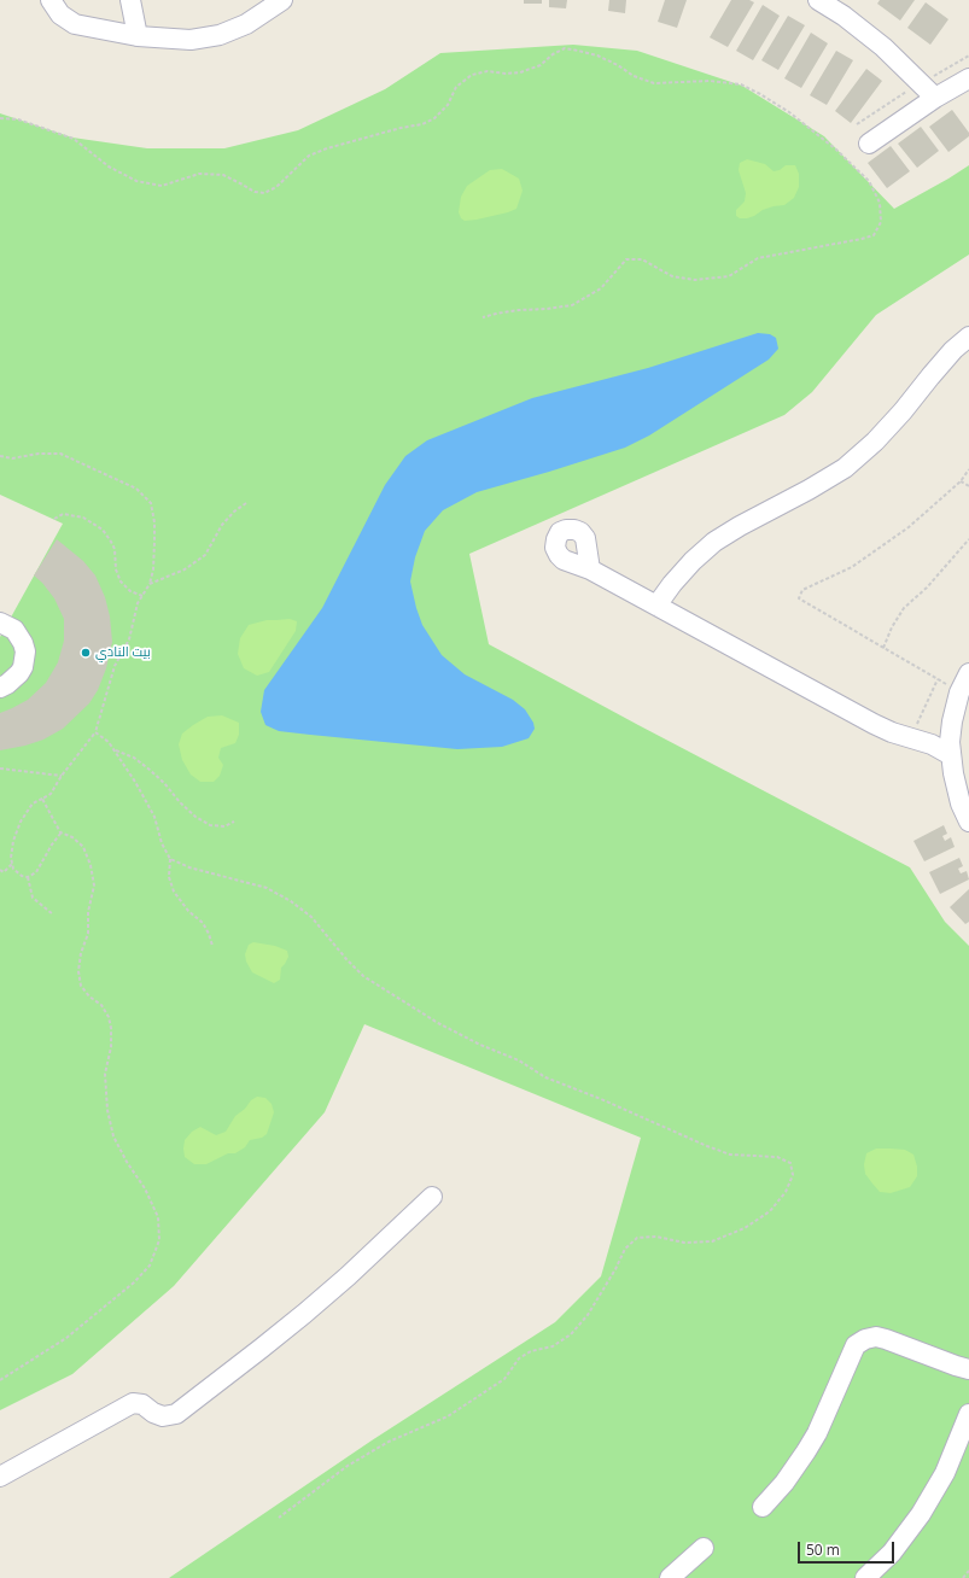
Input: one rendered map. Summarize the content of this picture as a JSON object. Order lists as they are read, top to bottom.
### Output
{
  "places": ["بيت النادي"],
  "scale_bar": "50 m"
}
